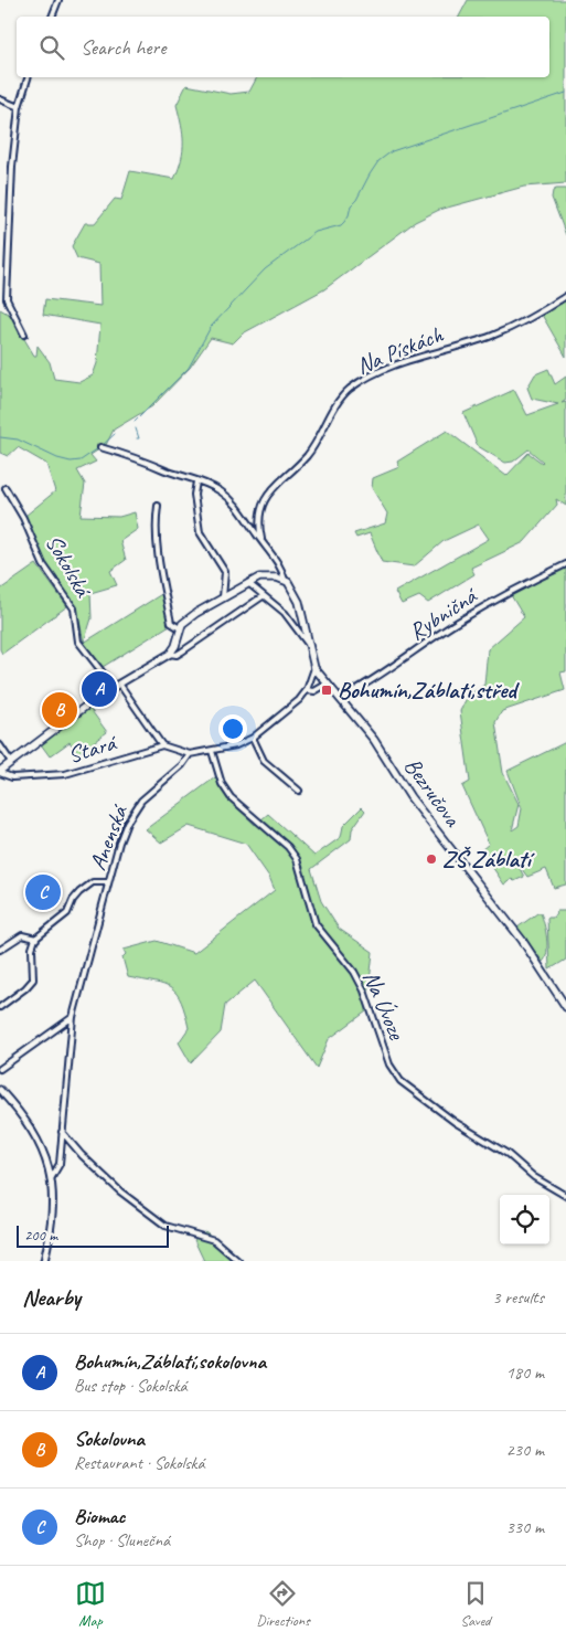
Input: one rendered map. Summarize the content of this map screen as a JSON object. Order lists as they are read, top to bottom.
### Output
{
  "streets": {
    "main road": ["Bezručova"],
    "street": [
      "Na Pískách",
      "Sokolská",
      "Rybničná",
      "Stará",
      "Anenská",
      "Na Úvoze"
    ]
  },
  "crossings": [
    ["Sokolská", "Stará"],
    ["Rybničná", "Bezručova"]
  ],
  "places": {
    "transit": ["Bohumín,Záblatí,střed"],
    "other": ["ZŠ Záblatí"]
  },
  "scale_bar": "200 m",
  "page": {
    "search": "Search here",
    "pins": ["A", "B", "C"],
    "scale": "200 m",
    "heading": ["Nearby", "3 results"],
    "list": [
      {
        "mark": "A",
        "name": "Bohumín,Záblatí,sokolovna",
        "note": "Bus stop · Sokolská",
        "value": "180 m"
      },
      {
        "mark": "B",
        "name": "Sokolovna",
        "note": "Restaurant · Sokolská",
        "value": "230 m"
      },
      {
        "mark": "C",
        "name": "Biomac",
        "note": "Shop · Slunečná",
        "value": "330 m"
      }
    ],
    "nav": ["Map", "Directions", "Saved"]
  }
}
